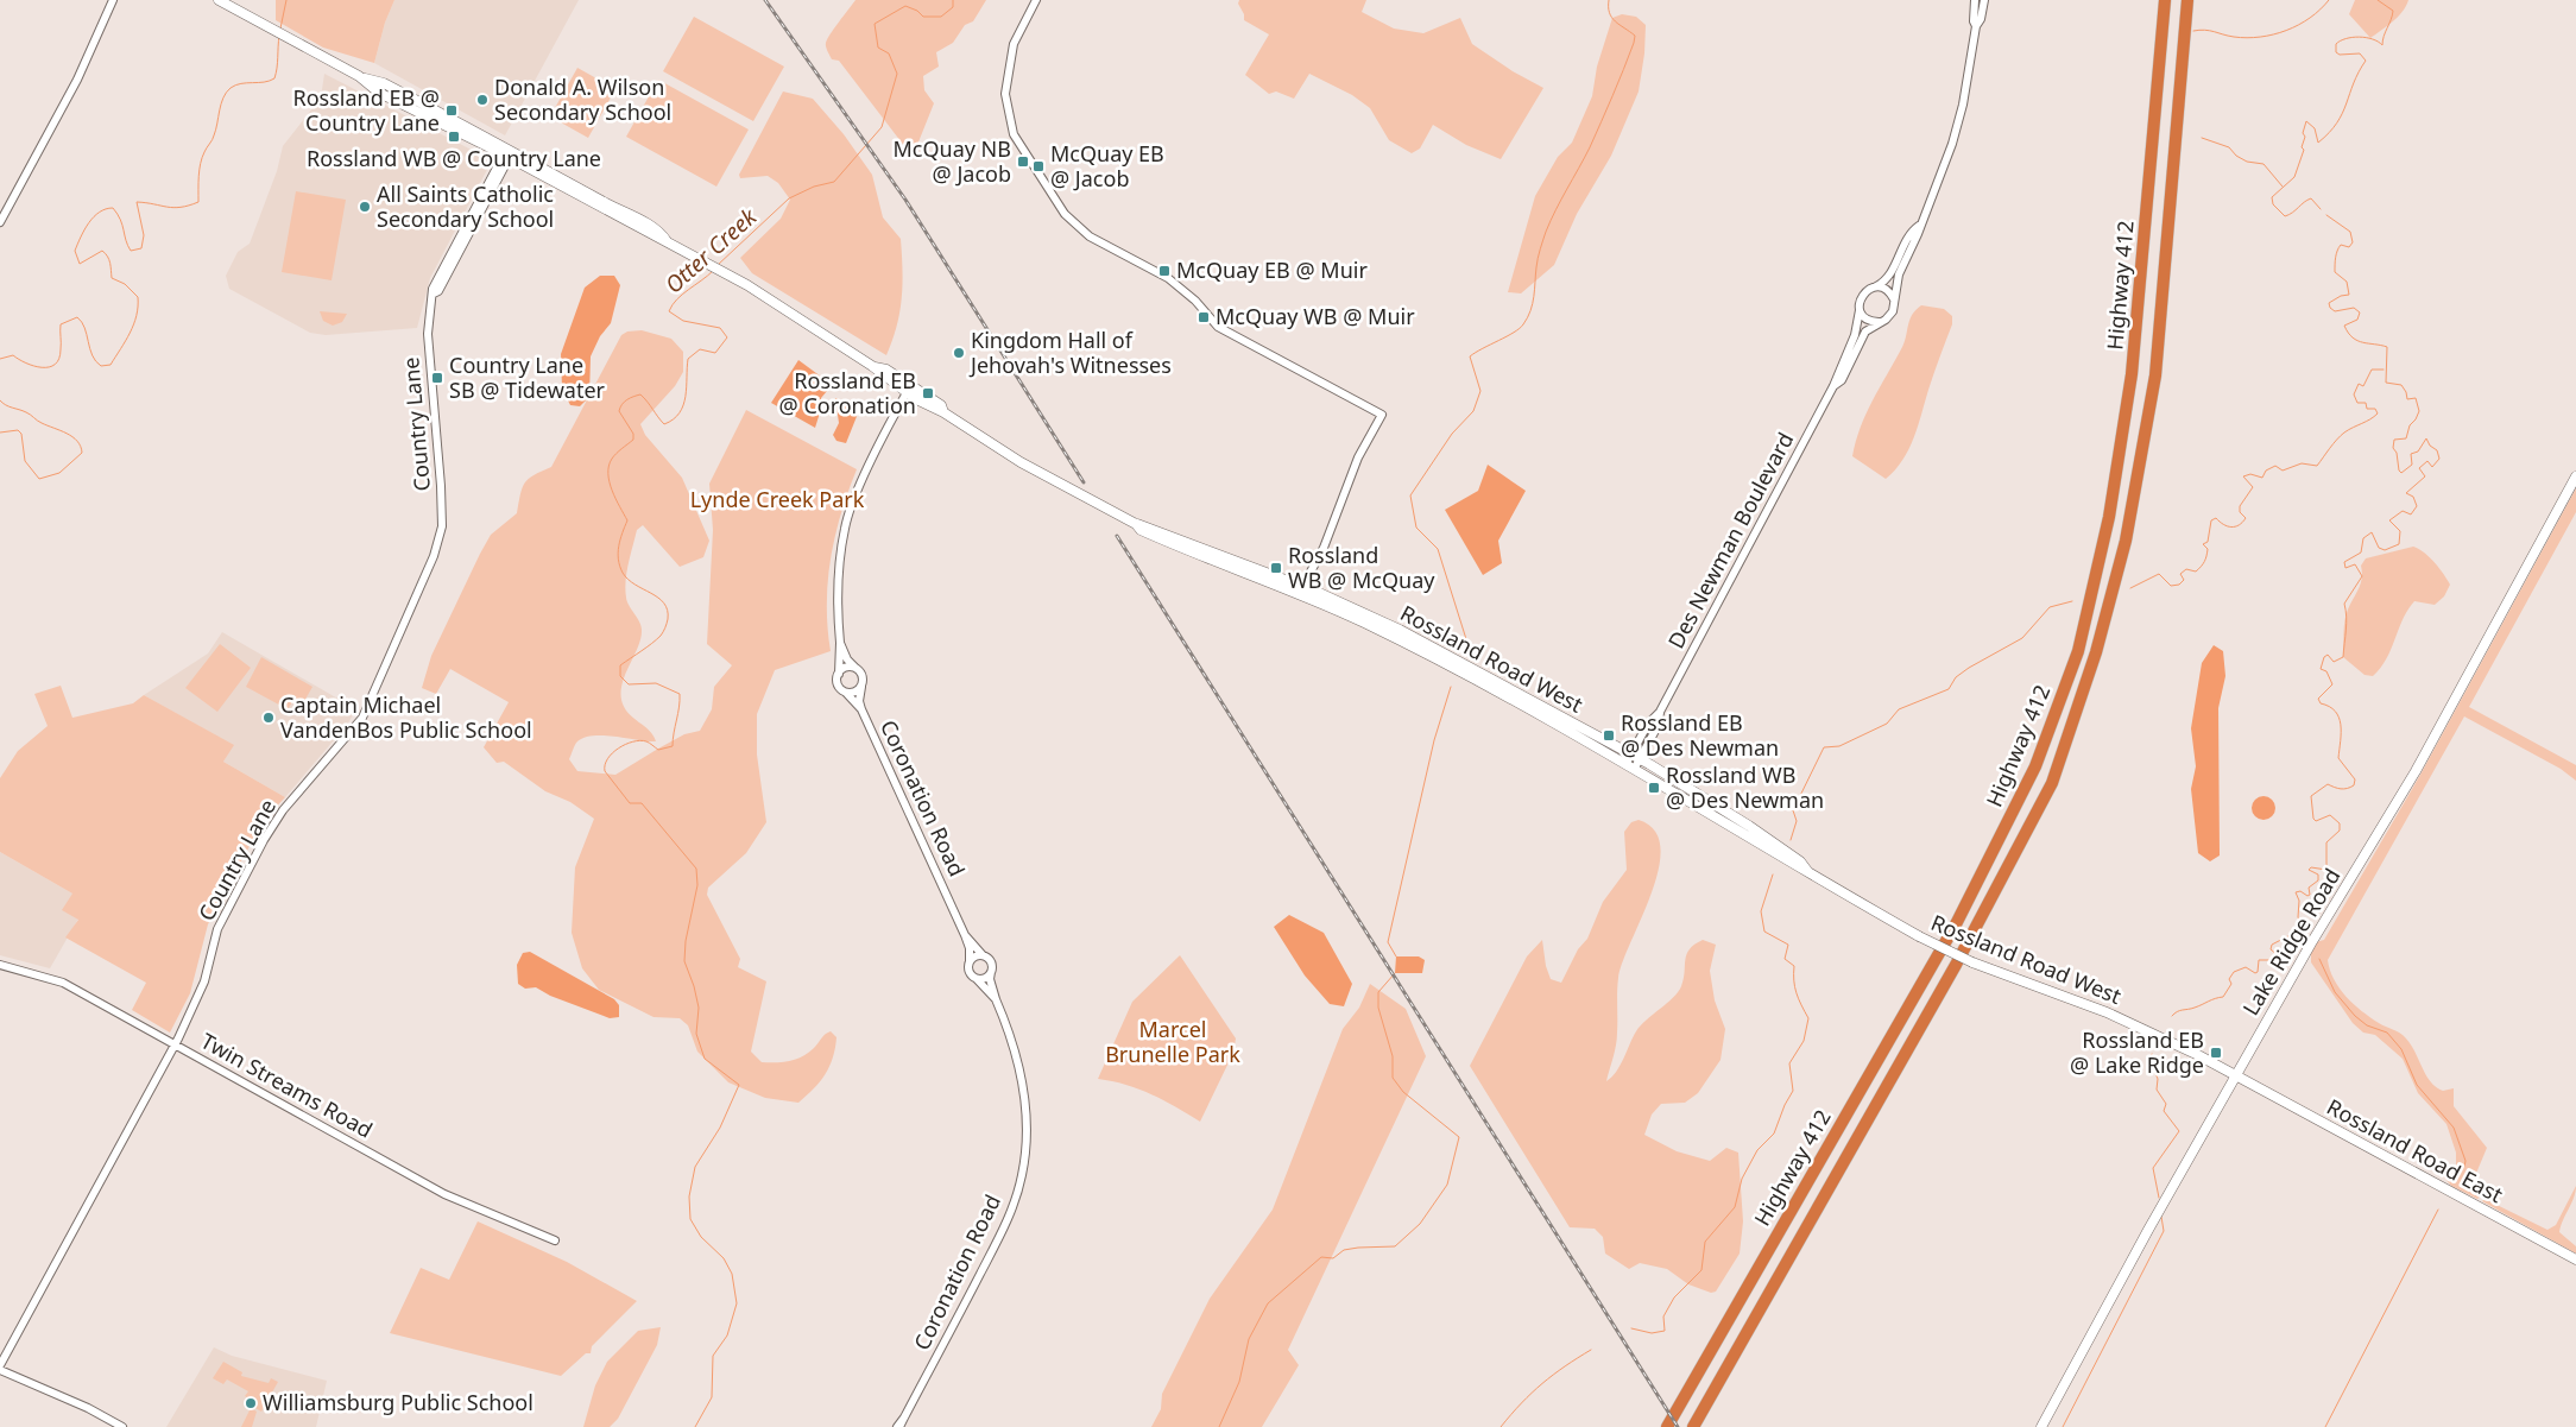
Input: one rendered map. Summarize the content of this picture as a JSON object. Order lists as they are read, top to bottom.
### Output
{
  "streets": {
    "highway": ["Highway 412"],
    "main road": ["Rossland Road West", "Lake Ridge Road", "Rossland Road East"],
    "street": [
      "Country Lane",
      "Des Newman Boulevard",
      "Coronation Road",
      "Twin Streams Road"
    ]
  },
  "crossings": [
    ["Country Lane", "Rossland Road West"],
    ["Country Lane", "Twin Streams Road"],
    ["Des Newman Boulevard", "Rossland Road West"],
    ["Rossland Road West", "Lake Ridge Road"],
    ["Rossland Road West", "Rossland Road East"],
    ["Lake Ridge Road", "Rossland Road East"]
  ],
  "water": ["Otter Creek"],
  "parks": ["Lynde Creek Park", "Marcel Brunelle Park"],
  "places": {
    "other": [
      "Donald A. Wilson Secondary School",
      "All Saints Catholic Secondary School",
      "Kingdom Hall of Jehovah's Witnesses",
      "Captain Michael VandenBos Public School",
      "Williamsburg Public School"
    ],
    "transit": [
      "Rossland EB @ Country Lane",
      "Rossland WB @ Country Lane",
      "McQuay NB @ Jacob",
      "McQuay EB @ Jacob",
      "McQuay EB @ Muir",
      "McQuay WB @ Muir",
      "Country Lane SB @ Tidewater",
      "Rossland EB @ Coronation",
      "Rossland WB @ McQuay",
      "Rossland EB @ Des Newman",
      "Rossland WB @ Des Newman",
      "Rossland EB @ Lake Ridge"
    ]
  }
}
